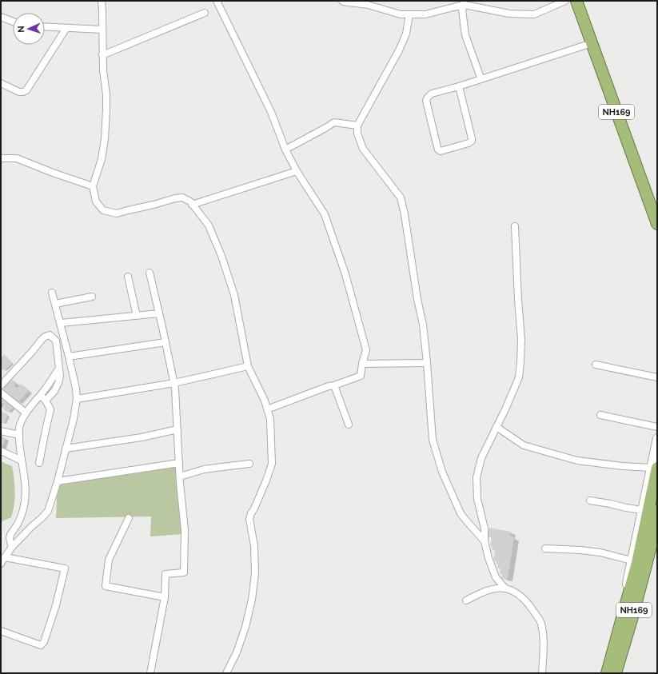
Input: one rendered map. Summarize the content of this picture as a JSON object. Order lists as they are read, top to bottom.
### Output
{
  "streets": {
    "highway": ["NH169"]
  },
  "north": "left"
}
